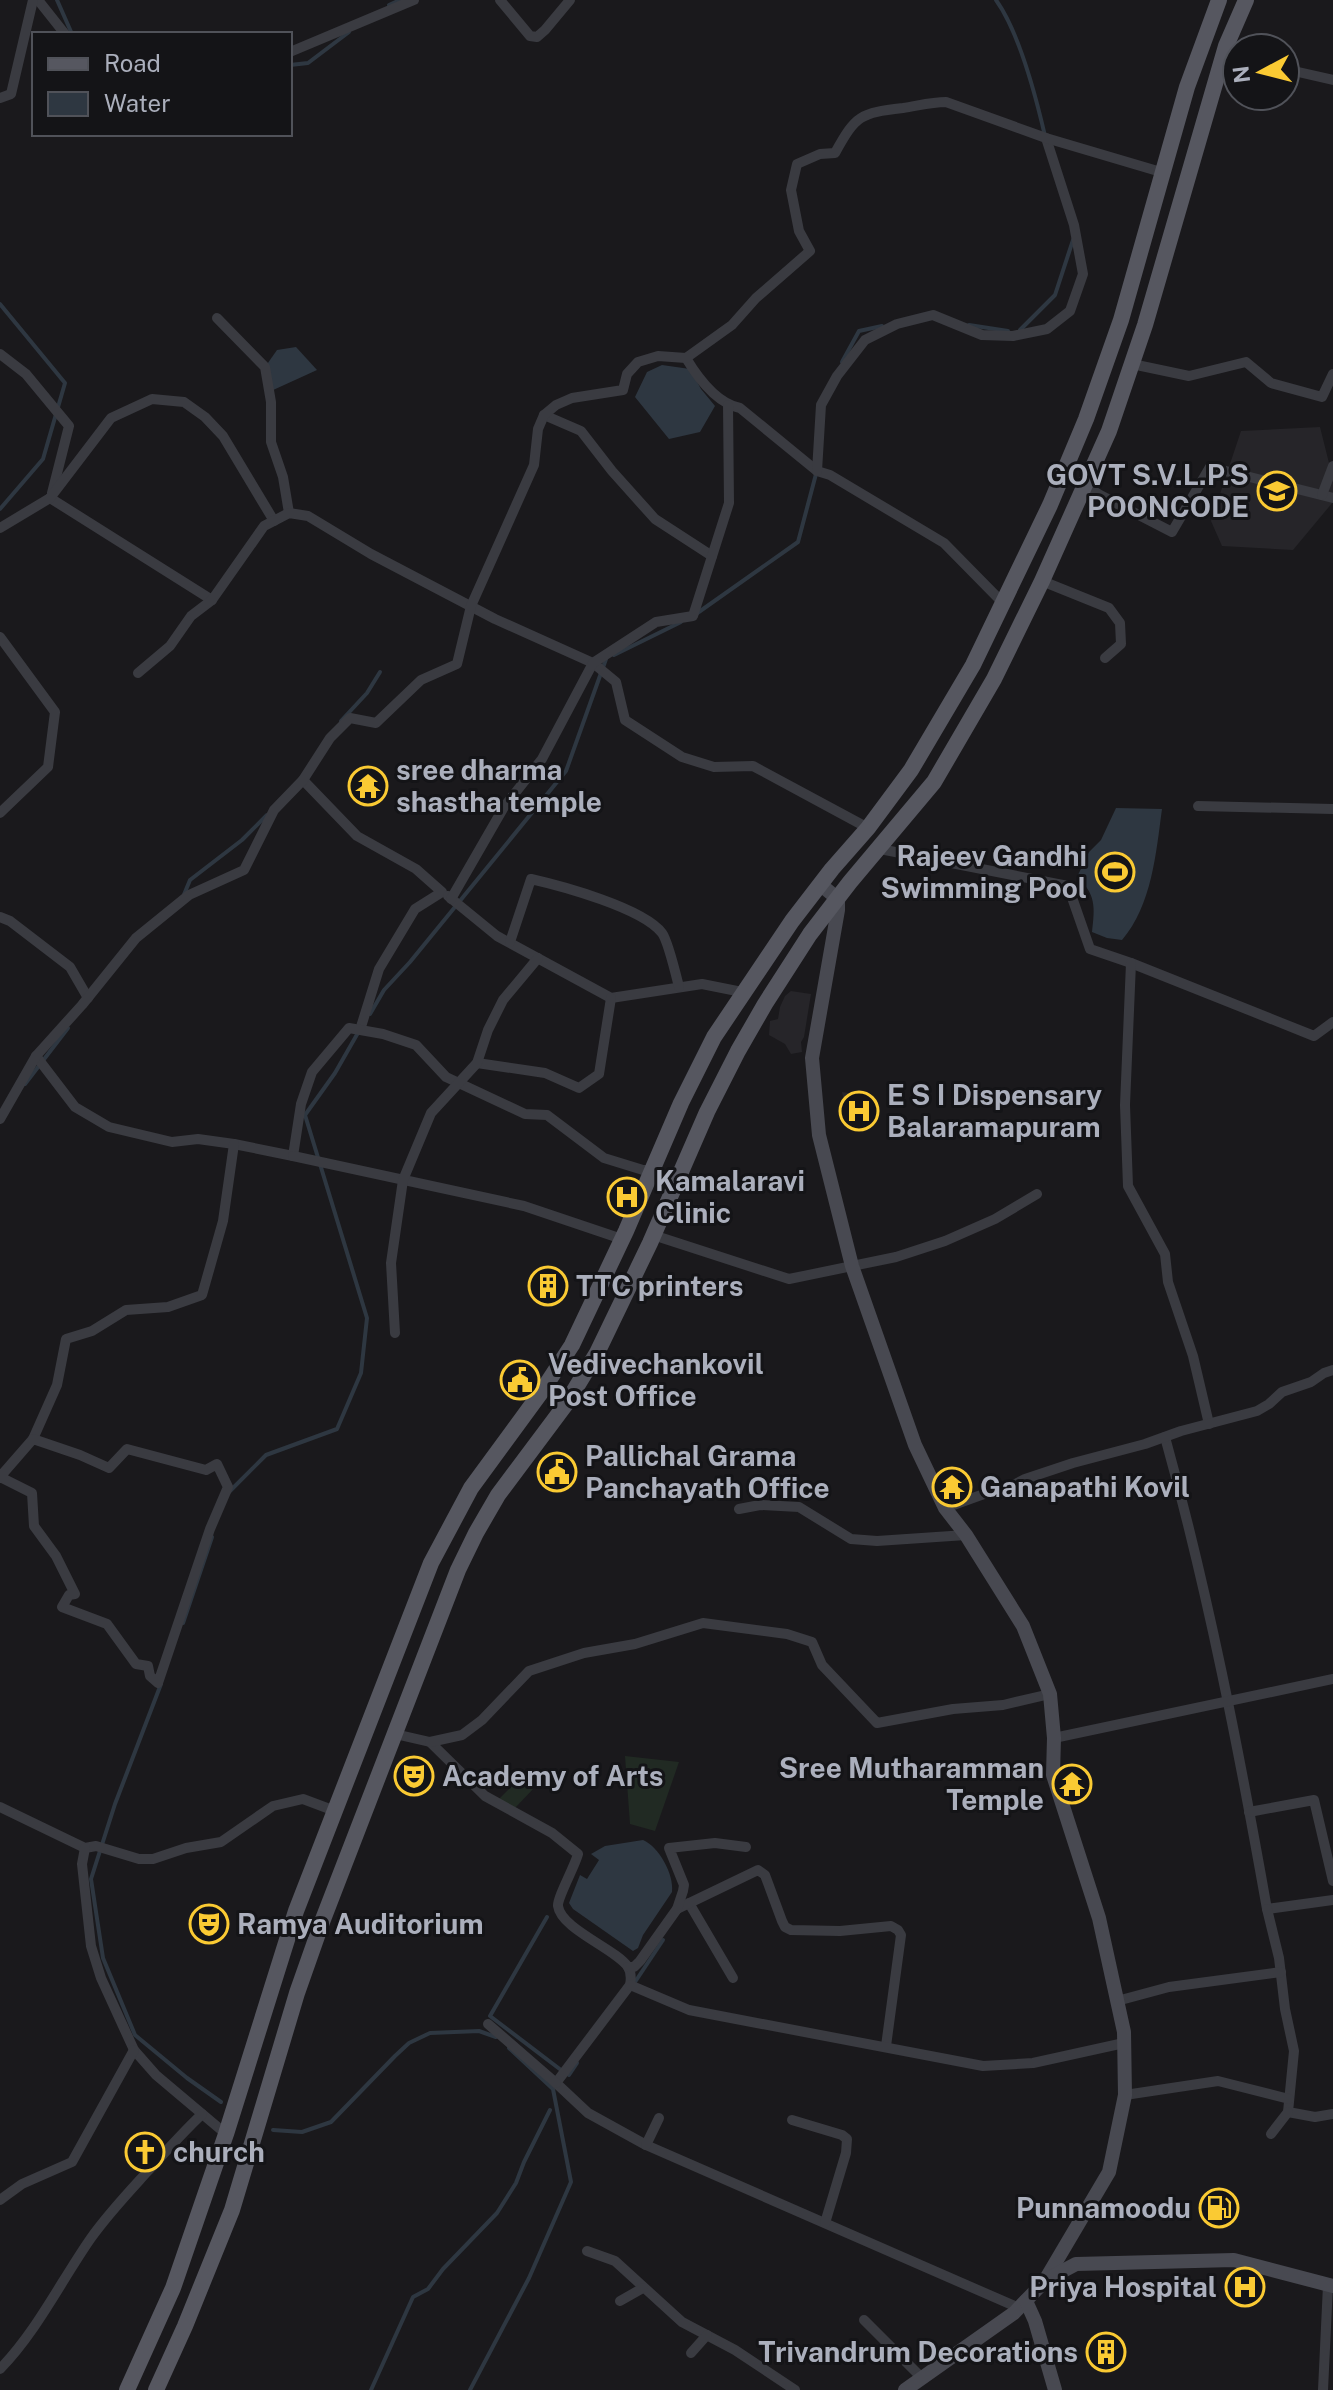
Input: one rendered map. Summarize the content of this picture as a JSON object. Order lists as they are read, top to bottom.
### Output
{
  "places": {
    "school or university": ["GOVT S.V.L.P.S POONCODE"],
    "temple": ["sree dharma shastha temple", "Ganapathi Kovil", "Sree Mutharamman Temple"],
    "sports": ["Rajeev Gandhi Swimming Pool"],
    "hospital": ["E S I Dispensary Balaramapuram", "Kamalaravi Clinic", "Priya Hospital"],
    "building": ["TTC printers", "Trivandrum Decorations"],
    "public building": ["Vedivechankovil Post Office", "Pallichal Grama Panchayath Office"],
    "theatre": ["Academy of Arts", "Ramya Auditorium"],
    "church": ["church"],
    "fuel station": ["Punnamoodu"]
  },
  "legend": ["Road", "Water"],
  "north": "left"
}
